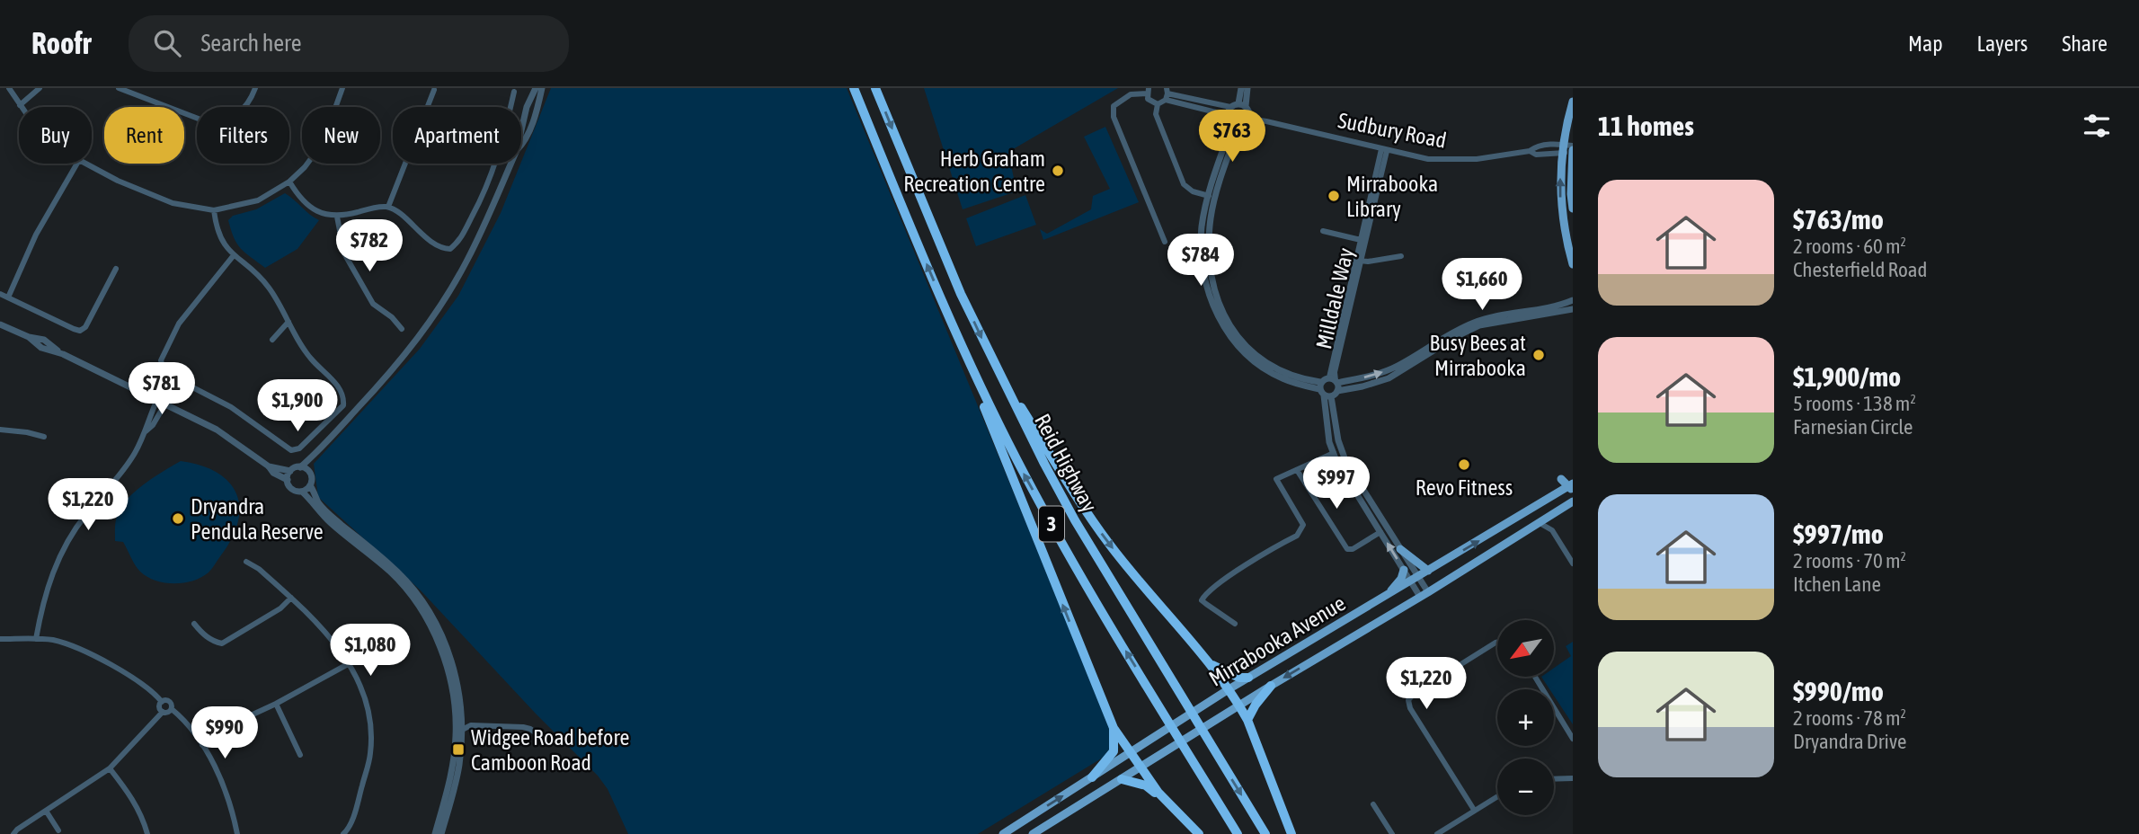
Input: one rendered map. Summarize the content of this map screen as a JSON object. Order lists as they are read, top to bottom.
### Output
{
  "streets": {
    "highway": ["Reid Highway", "3"],
    "main road": ["Mirrabooka Avenue"],
    "street": ["Sudbury Road", "Milldale Way"]
  },
  "crossings": [
    ["Sudbury Road", "Milldale Way"]
  ],
  "places": {
    "other": [
      "Herb Graham Recreation Centre",
      "Mirrabooka Library",
      "Busy Bees at Mirrabooka",
      "Revo Fitness",
      "Dryandra Pendula Reserve"
    ],
    "transit": ["Widgee Road before Camboon Road"]
  },
  "north": "bottom left",
  "page": {
    "header": "Roofr",
    "search": "Search here",
    "nav": ["Map", "Layers", "Share"],
    "heading": "11 homes",
    "chip": [
      "Buy",
      "Rent",
      "Filters",
      "New",
      "Apartment"
    ],
    "price": [
      "$763",
      "$782",
      "$784",
      "$1,660",
      "$781",
      "$1,900",
      "$997",
      "$1,220",
      "$1,080",
      "$1,220",
      "$990"
    ],
    "list": [
      {
        "name": "$763/mo",
        "note": "2 rooms · 60 m² · Chesterfield Road"
      },
      {
        "name": "$1,900/mo",
        "note": "5 rooms · 138 m² · Farnesian Circle"
      },
      {
        "name": "$997/mo",
        "note": "2 rooms · 70 m² · Itchen Lane"
      },
      {
        "name": "$990/mo",
        "note": "2 rooms · 78 m² · Dryandra Drive"
      }
    ],
    "map_buttons": ["+", "−"]
  }
}
